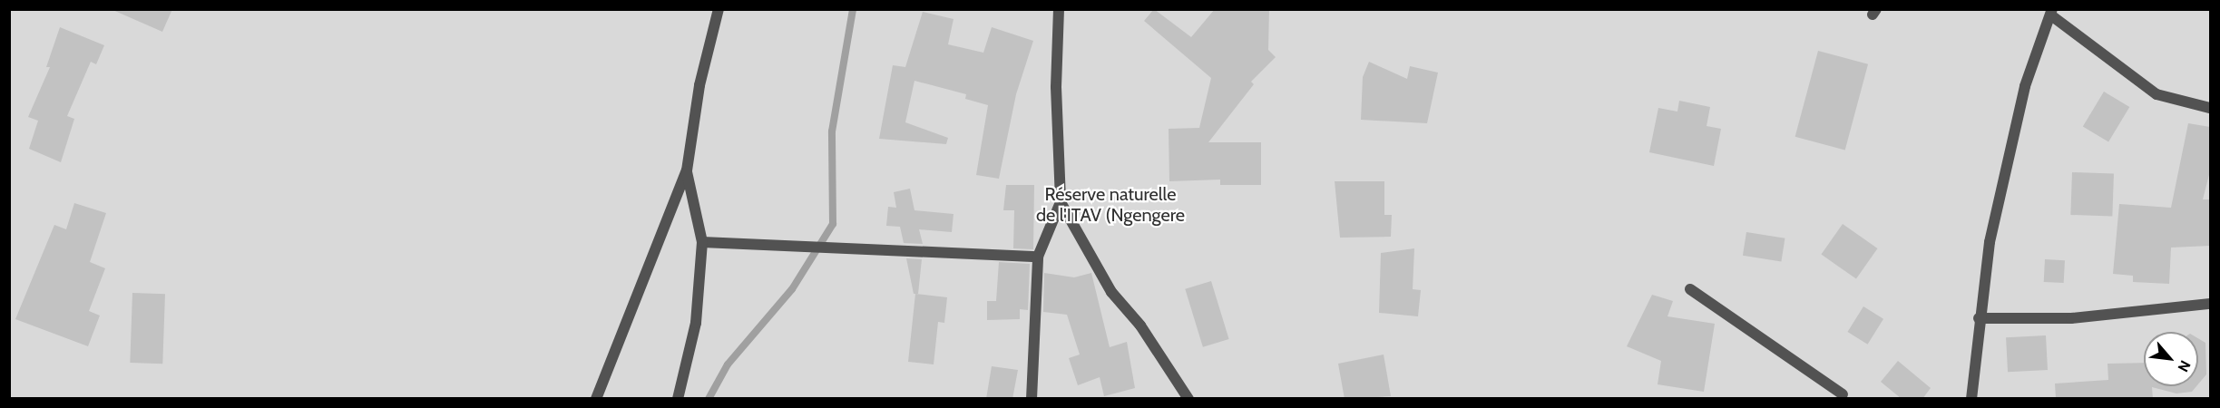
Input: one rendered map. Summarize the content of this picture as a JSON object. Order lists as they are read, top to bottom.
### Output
{
  "parks": ["Réserve naturelle de l'ITAV (Ngengere"],
  "north": "bottom right"
}
